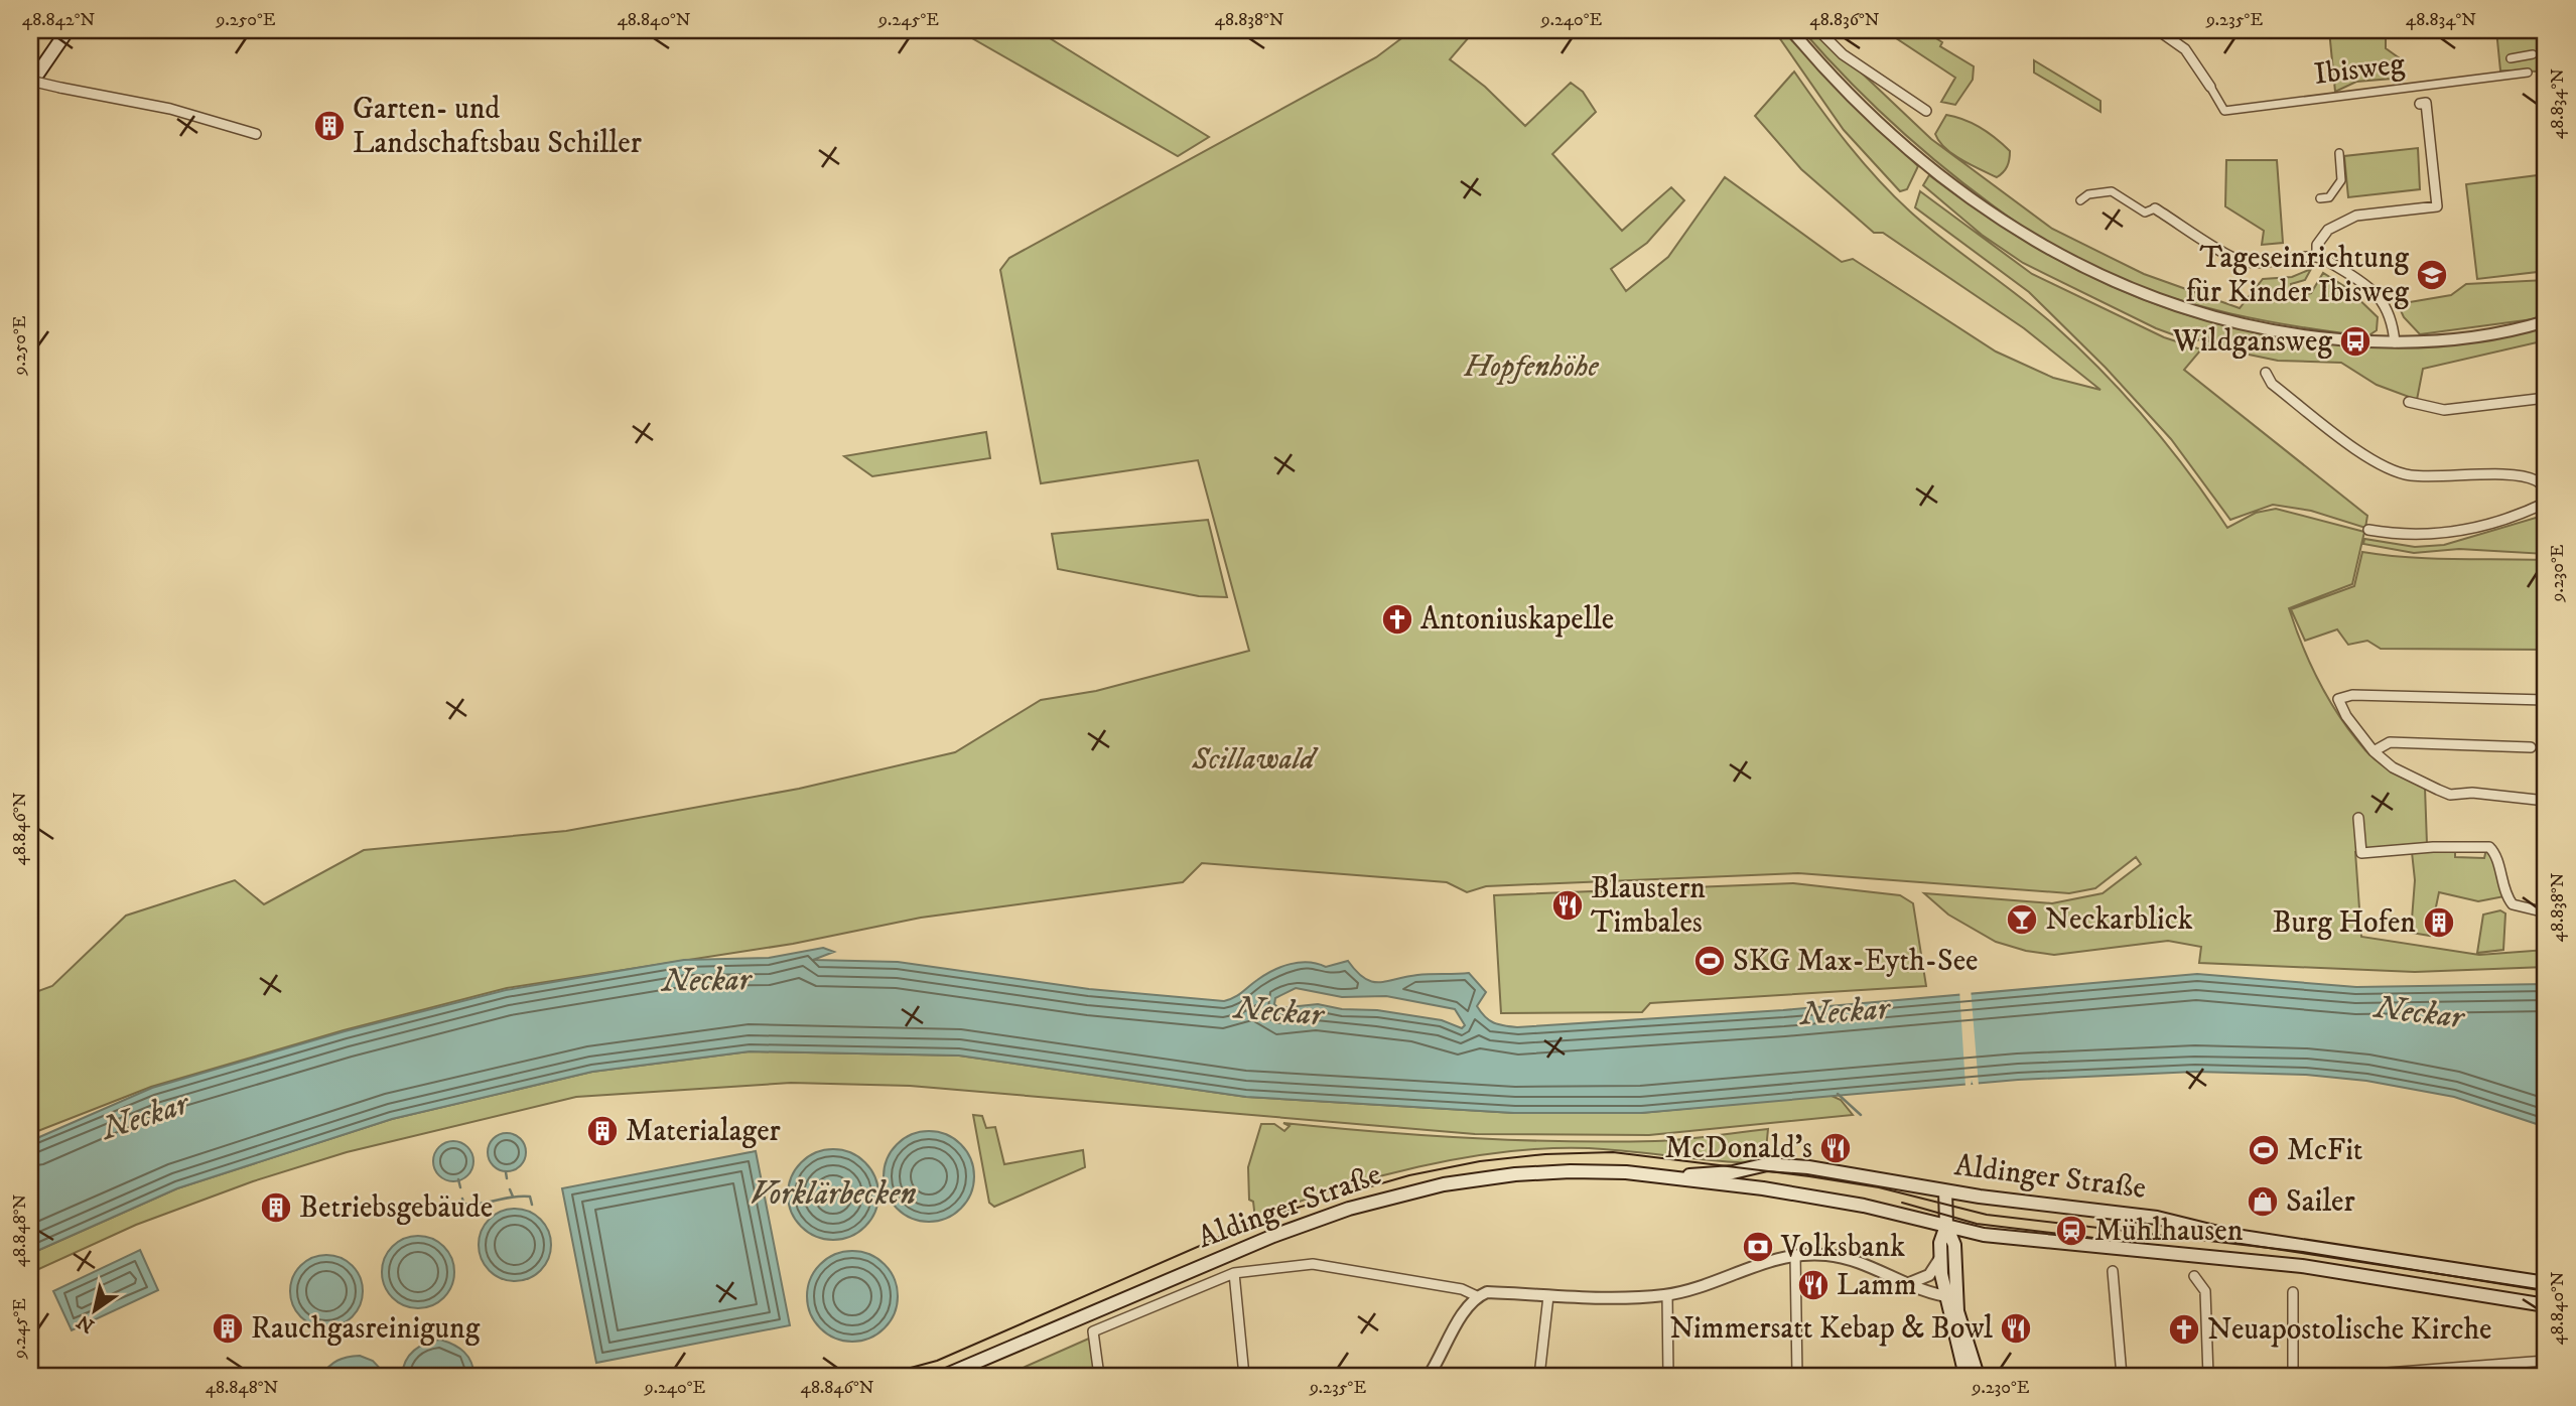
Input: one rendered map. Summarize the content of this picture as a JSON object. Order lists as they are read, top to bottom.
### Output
{
  "streets": {
    "main road": ["Aldinger Straße"],
    "street": ["Ibisweg"]
  },
  "water": ["Neckar", "Vorklärbecken"],
  "parks": ["Hopfenhöhe", "Scillawald"],
  "places": {
    "building": [
      "Garten- und Landschaftsbau Schiller",
      "Burg Hofen",
      "Materialager",
      "Betriebsgebäude",
      "Rauchgasreinigung"
    ],
    "school or university": ["Tageseinrichtung für Kinder Ibisweg"],
    "bus stop": ["Wildgansweg"],
    "church": ["Antoniuskapelle", "Neuapostolische Kirche"],
    "restaurant": [
      "Blaustern Timbales",
      "McDonald's",
      "Lamm",
      "Nimmersatt Kebap & Bowl"
    ],
    "bar": ["Neckarblick"],
    "sports": ["SKG Max-Eyth-See", "McFit"],
    "shop": ["Sailer"],
    "station": ["Mühlhausen"],
    "bank": ["Volksbank"]
  },
  "north": "bottom left",
  "coordinates": [
    "48.842°N",
    "9.250°E",
    "48.840°N",
    "9.245°E",
    "48.838°N",
    "9.240°E",
    "48.836°N",
    "9.235°E",
    "48.834°N",
    "9.230°E",
    "48.846°N",
    "48.848°N"
  ]
}
